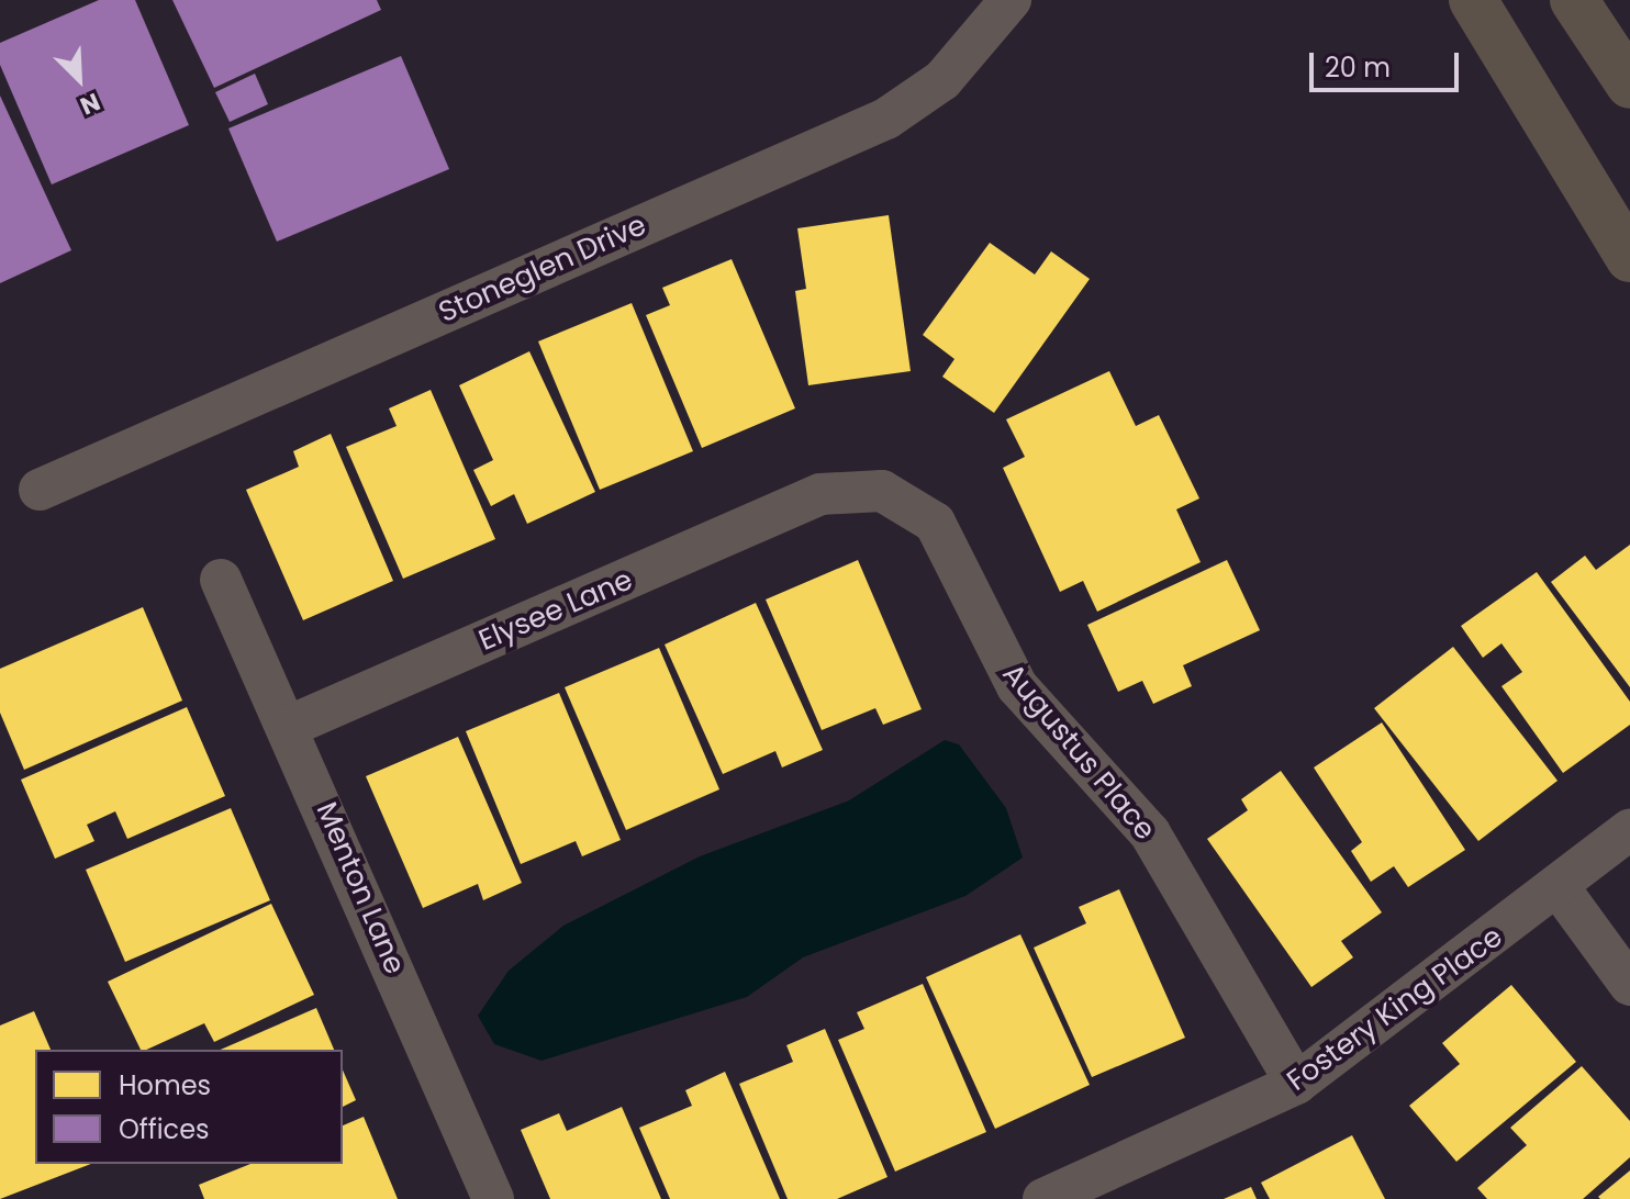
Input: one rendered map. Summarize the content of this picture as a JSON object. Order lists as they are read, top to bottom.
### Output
{
  "streets": {
    "street": [
      "Stoneglen Drive",
      "Elysee Lane",
      "Augustus Place",
      "Menton Lane",
      "Fostery King Place"
    ]
  },
  "crossings": [
    ["Elysee Lane", "Augustus Place"],
    ["Elysee Lane", "Menton Lane"],
    ["Augustus Place", "Fostery King Place"]
  ],
  "legend": ["Homes", "Offices"],
  "scale_bar": "20 m",
  "north": "bottom right"
}
